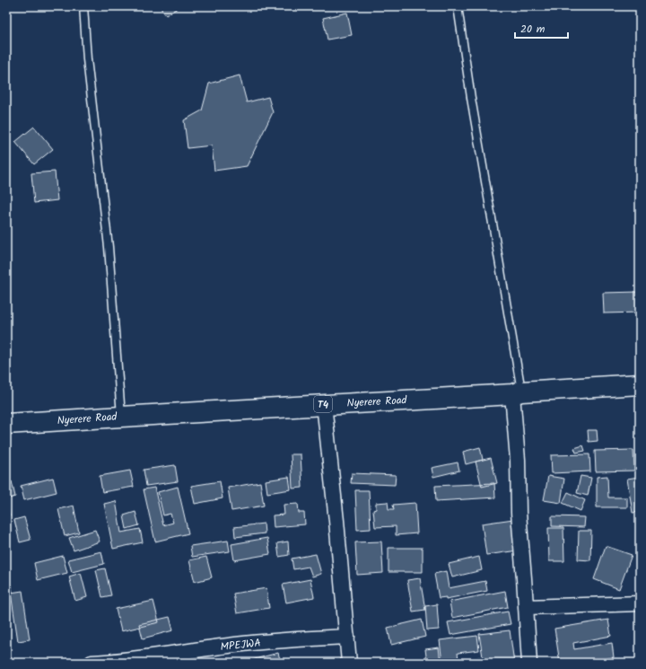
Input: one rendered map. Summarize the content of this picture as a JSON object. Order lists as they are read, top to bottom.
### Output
{
  "streets": {
    "highway": ["Nyerere Road", "T4"],
    "street": ["MPEJWA"]
  },
  "scale_bar": "20 m"
}
